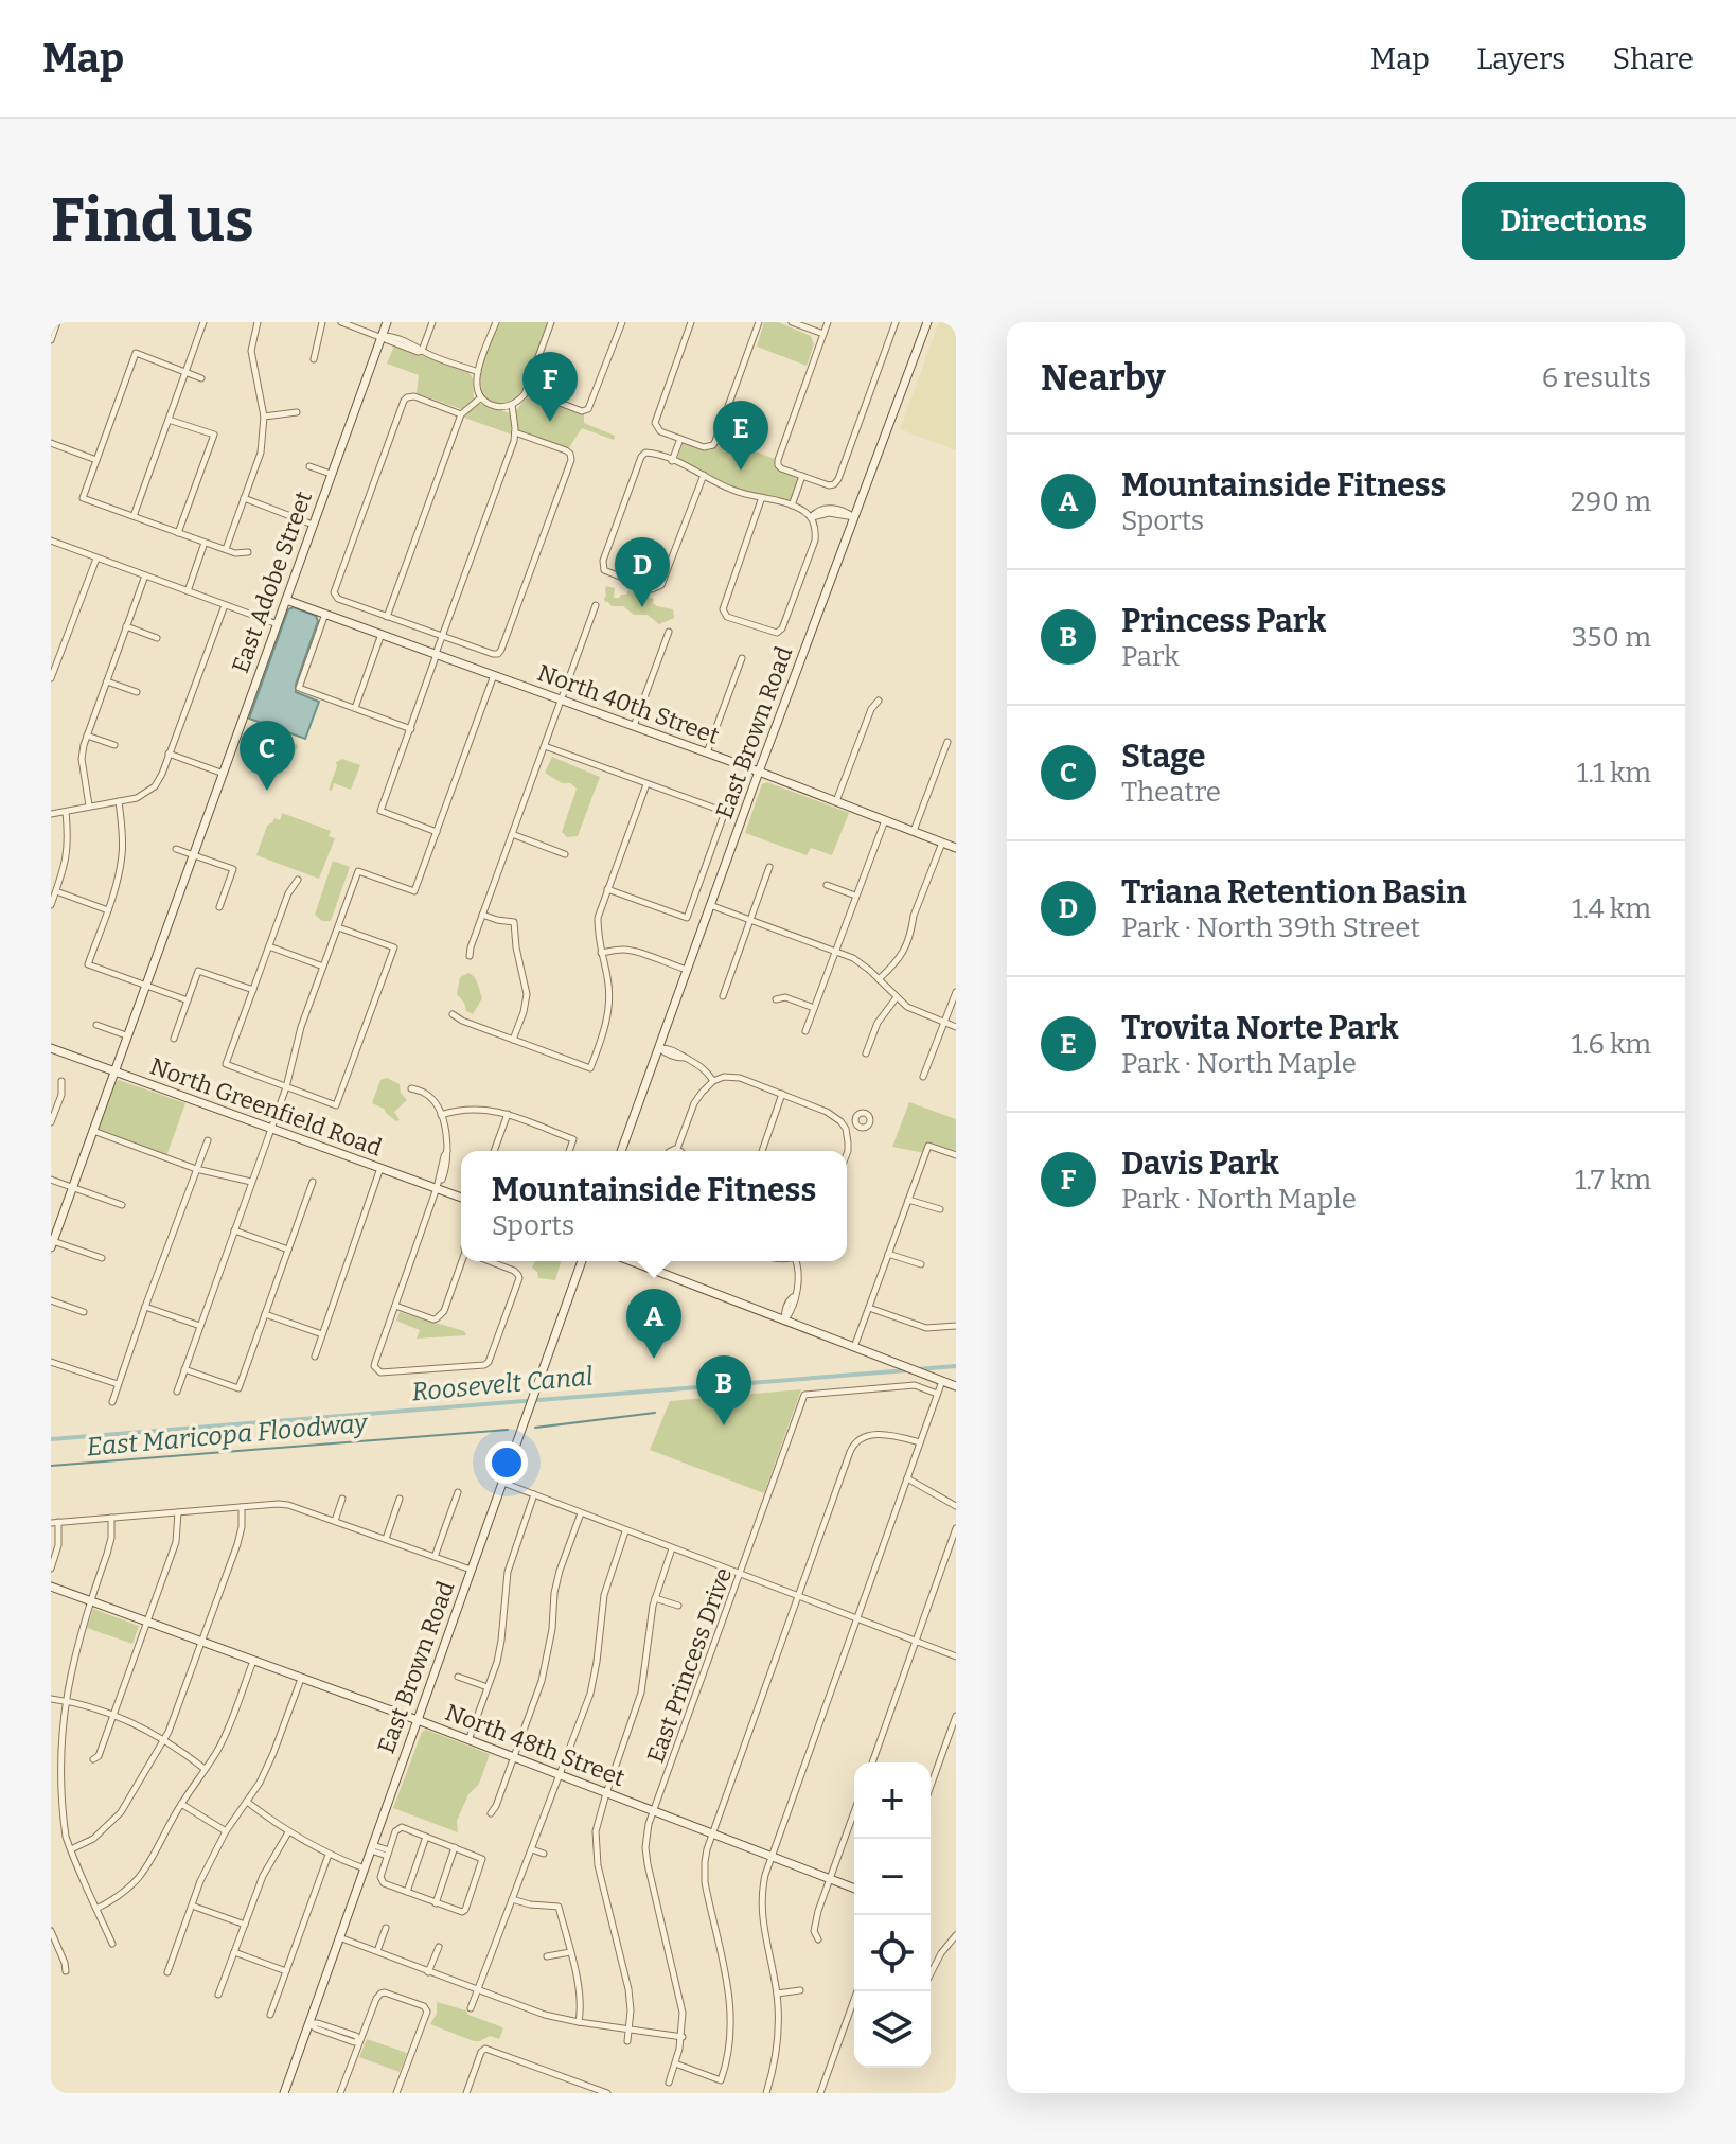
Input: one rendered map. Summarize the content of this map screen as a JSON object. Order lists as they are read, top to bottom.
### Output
{
  "streets": {
    "main road": [
      "East Adobe Street",
      "North 40th Street",
      "East Brown Road",
      "North Greenfield Road",
      "North 48th Street"
    ],
    "street": ["East Princess Drive"]
  },
  "crossings": [
    ["East Adobe Street", "North 40th Street"],
    ["East Adobe Street", "North Greenfield Road"],
    ["North 40th Street", "East Brown Road"],
    ["East Brown Road", "North 48th Street"],
    ["East Princess Drive", "North 48th Street"]
  ],
  "water": ["Roosevelt Canal", "East Maricopa Floodway"],
  "page": {
    "header": "Map",
    "nav": ["Map", "Layers", "Share"],
    "buttons": "Directions",
    "title": "Find us",
    "heading": ["Nearby", "6 results"],
    "pins": [
      "F",
      "E",
      "D",
      "C",
      "A",
      "B"
    ],
    "list": [
      {
        "mark": "A",
        "name": "Mountainside Fitness",
        "note": "Sports",
        "value": "290 m"
      },
      {
        "mark": "B",
        "name": "Princess Park",
        "note": "Park",
        "value": "350 m"
      },
      {
        "mark": "C",
        "name": "Stage",
        "note": "Theatre",
        "value": "1.1 km"
      },
      {
        "mark": "D",
        "name": "Triana Retention Basin",
        "note": "Park · North 39th Street",
        "value": "1.4 km"
      },
      {
        "mark": "E",
        "name": "Trovita Norte Park",
        "note": "Park · North Maple",
        "value": "1.6 km"
      },
      {
        "mark": "F",
        "name": "Davis Park",
        "note": "Park · North Maple",
        "value": "1.7 km"
      }
    ],
    "popup": ["Mountainside Fitness", "Sports"],
    "map_buttons": ["+", "−"]
  }
}
